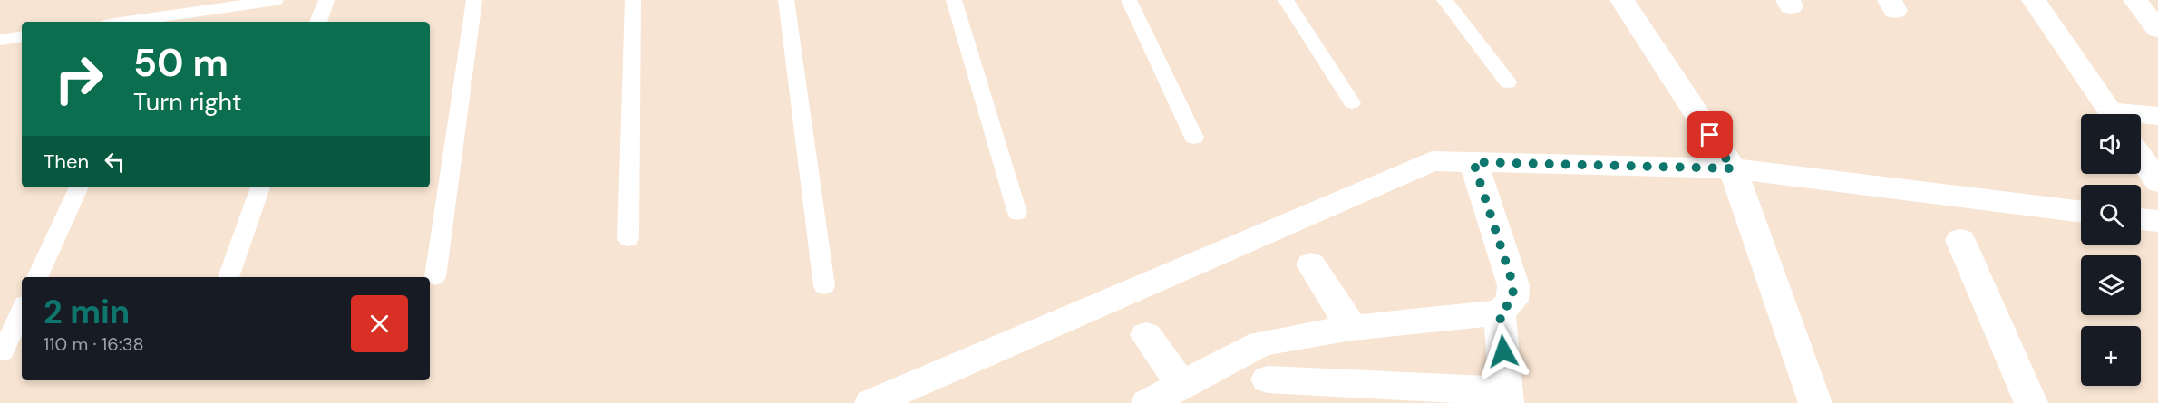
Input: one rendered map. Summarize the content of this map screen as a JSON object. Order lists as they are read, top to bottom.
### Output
{
  "page": {
    "turn": ["50 m", "Turn right"],
    "map_buttons": "+",
    "then": "Then",
    "heading": ["2 min", "110 m · 16:38"]
  }
}
